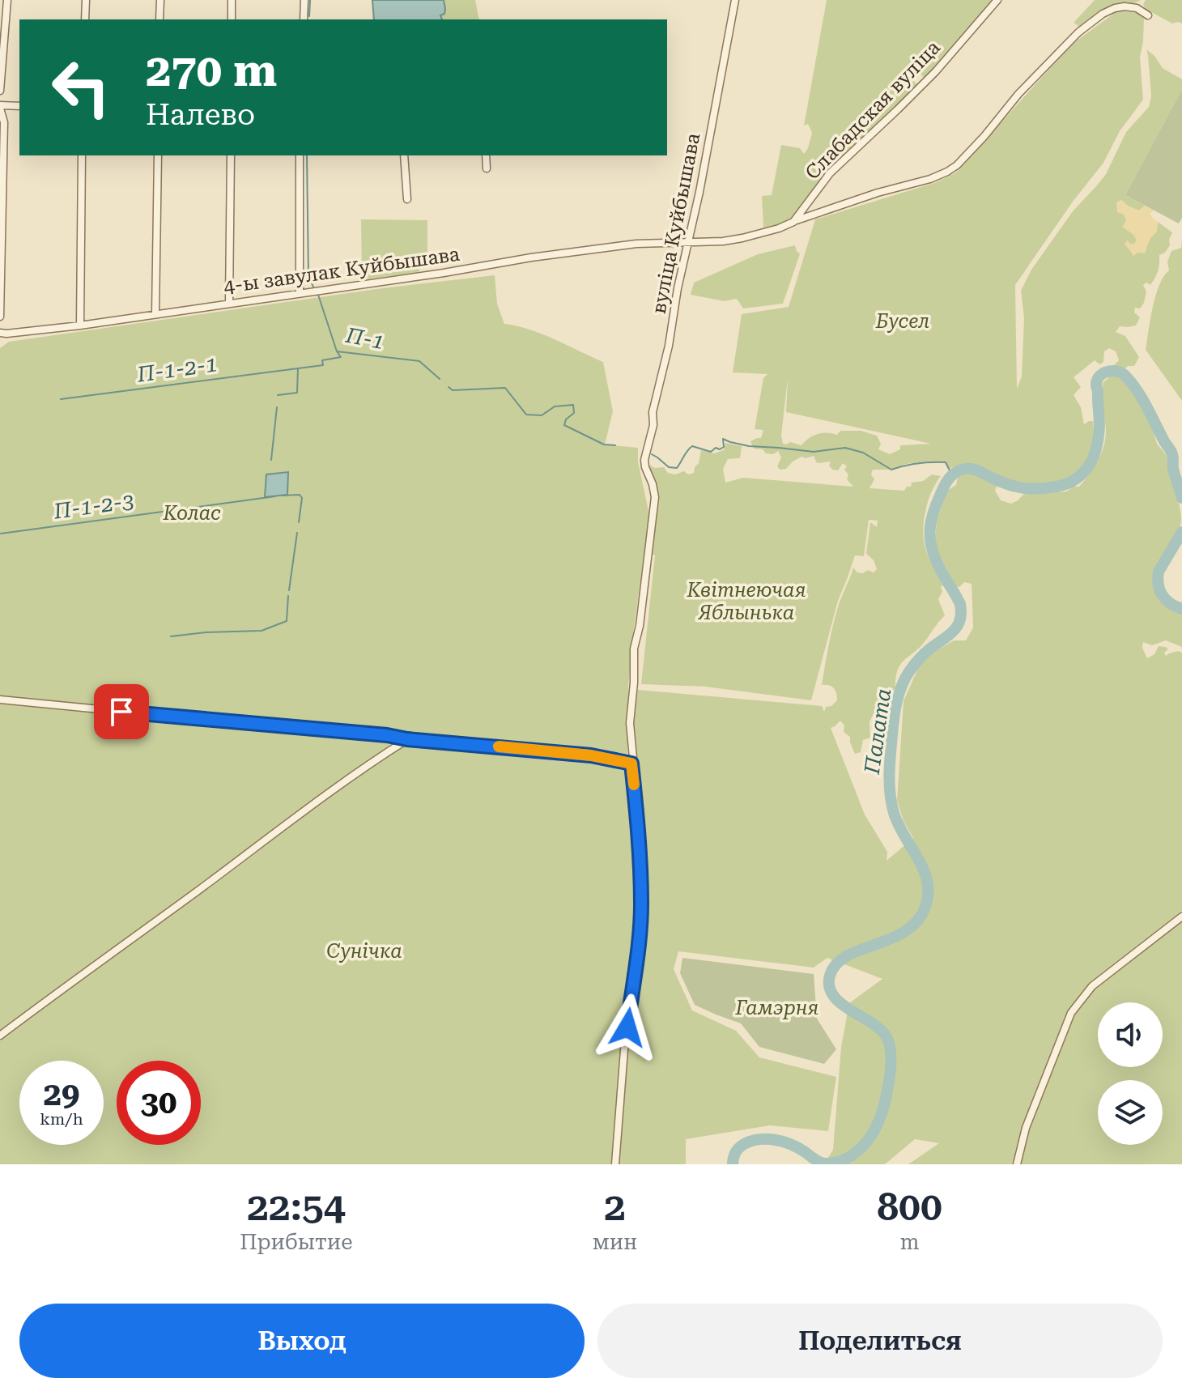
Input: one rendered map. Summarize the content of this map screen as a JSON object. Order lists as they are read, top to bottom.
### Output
{
  "streets": {
    "street": ["Слабадская вуліца", "вуліца Куйбышава", "4-ы завулак Куйбышава"]
  },
  "crossings": [
    ["вуліца Куйбышава", "4-ы завулак Куйбышава"]
  ],
  "water": [
    "П-1",
    "П-1-2-1",
    "П-1-2-3",
    "Палата"
  ],
  "parks": [
    "Бусел",
    "Колас",
    "Квітнеючая Яблынька",
    "Сунічка",
    "Гамэрня"
  ],
  "page": {
    "turn": ["270 m", "Налево"],
    "speed": "29 km/h",
    "limit": "30",
    "eta": [
      "22:54",
      "Прибытие",
      "2",
      "мин",
      "800",
      "m"
    ],
    "buttons": ["Выход", "Поделиться"]
  }
}
